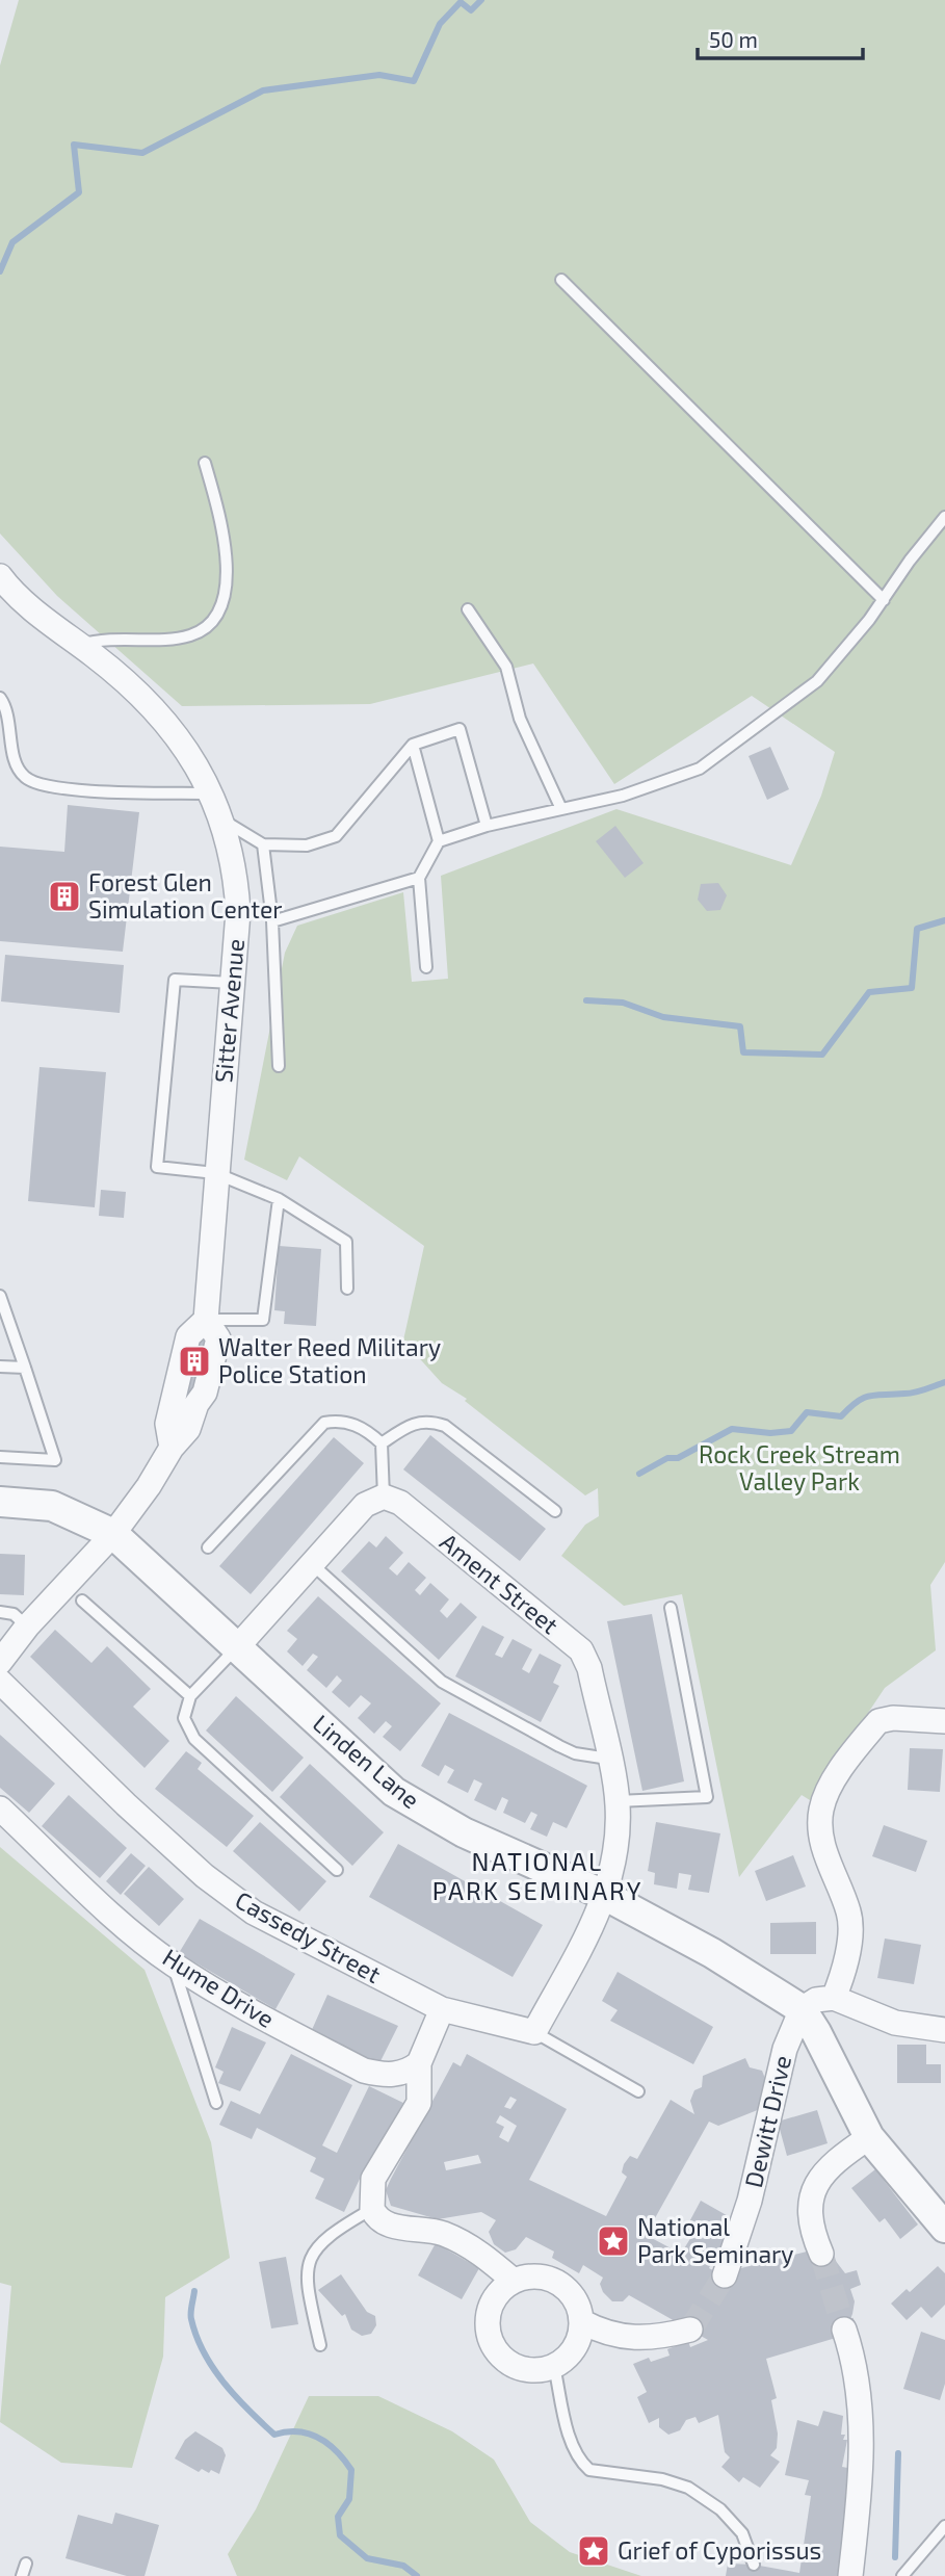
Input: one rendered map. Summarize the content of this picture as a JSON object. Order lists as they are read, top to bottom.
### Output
{
  "streets": {
    "street": [
      "Sitter Avenue",
      "Ament Street",
      "Linden Lane",
      "Cassedy Street",
      "Hume Drive",
      "Dewitt Drive"
    ]
  },
  "crossings": [
    ["Sitter Avenue", "Linden Lane"],
    ["Ament Street", "Linden Lane"],
    ["Linden Lane", "Dewitt Drive"]
  ],
  "districts": ["NATIONAL PARK SEMINARY"],
  "parks": ["Rock Creek Stream Valley Park"],
  "places": {
    "building": ["Forest Glen Simulation Center", "Walter Reed Military Police Station"],
    "place": ["National Park Seminary", "Grief of Cyporissus"]
  },
  "scale_bar": "50 m"
}
